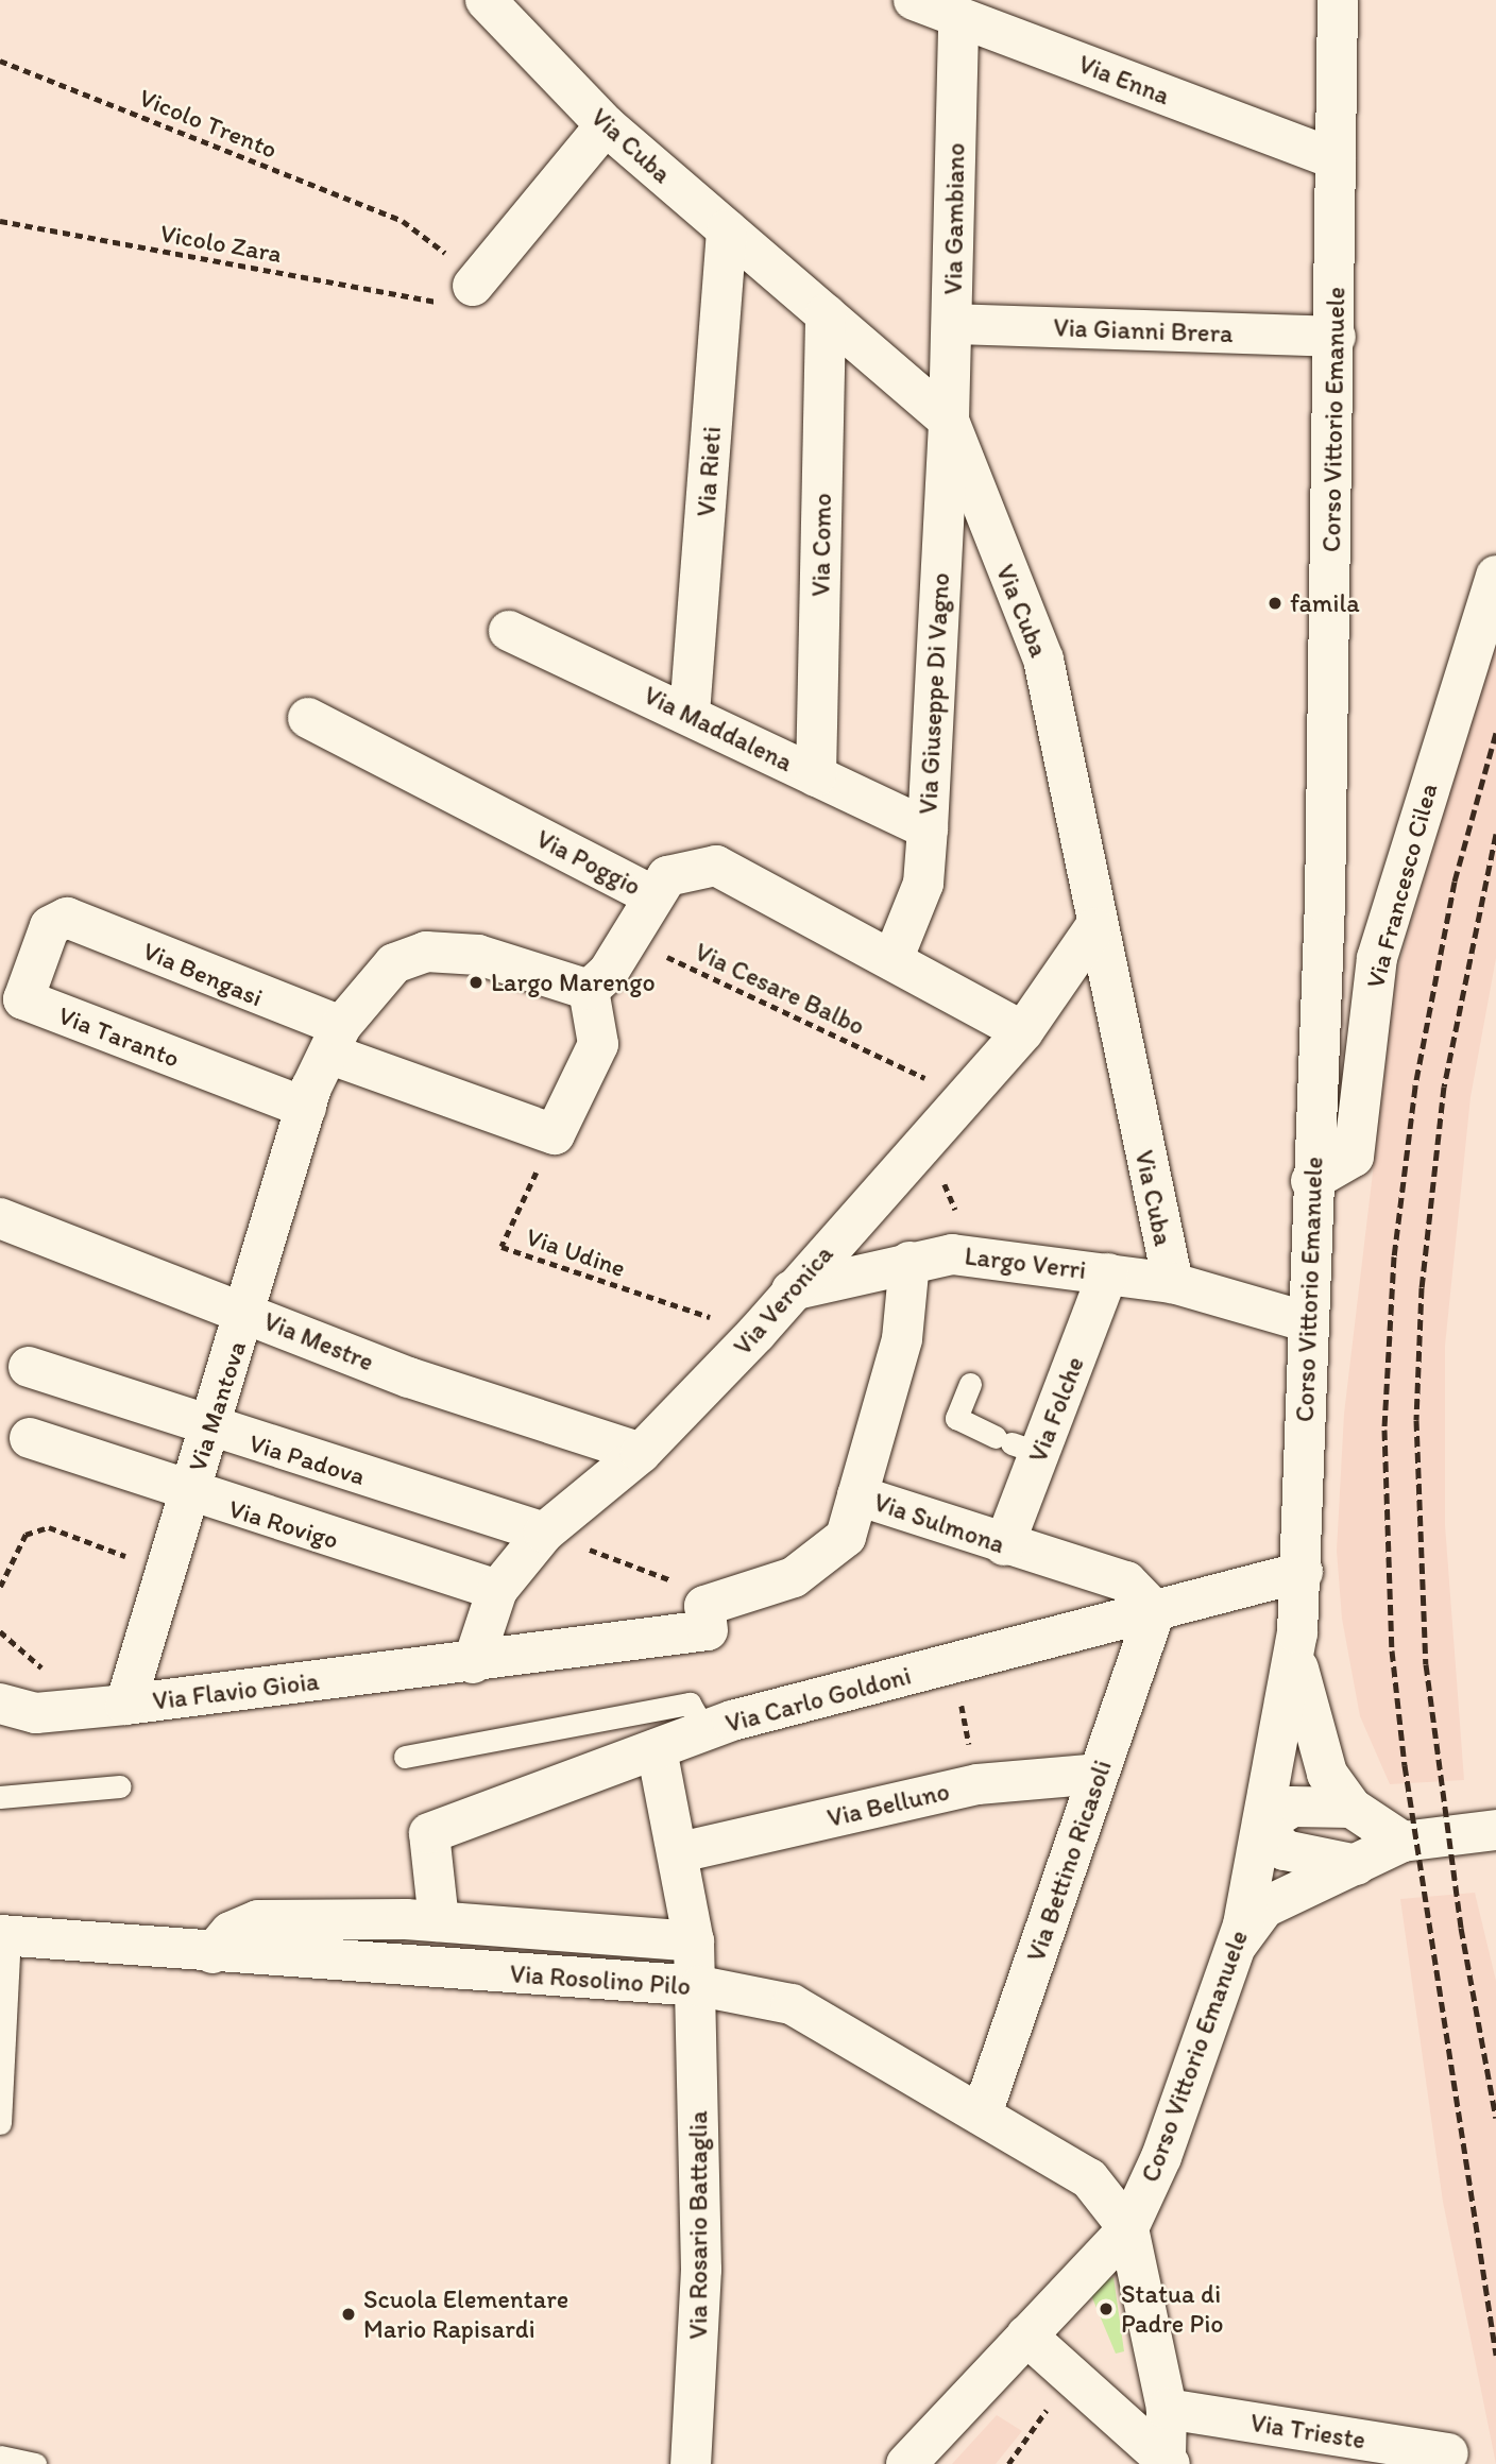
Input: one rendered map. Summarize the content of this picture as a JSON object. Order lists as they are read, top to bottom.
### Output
{
  "streets": {
    "street": [
      "Via Enna",
      "Via Cuba",
      "Via Gambiano",
      "Via Gianni Brera",
      "Corso Vittorio Emanuele",
      "Via Rieti",
      "Via Como",
      "Via Giuseppe Di Vagno",
      "Via Maddalena",
      "Via Poggio",
      "Via Francesco Cilea",
      "Via Bengasi",
      "Via Taranto",
      "Largo Verri",
      "Via Veronica",
      "Via Mestre",
      "Via Mantova",
      "Via Folche",
      "Via Padova",
      "Via Sulmona",
      "Via Rovigo",
      "Via Flavio Gioia",
      "Via Carlo Goldoni",
      "Via Belluno",
      "Via Bettino Ricasoli",
      "Via Rosolino Pilo",
      "Via Rosario Battaglia",
      "Via Trieste"
    ],
    "path": [
      "Vicolo Trento",
      "Vicolo Zara",
      "Via Cesare Balbo",
      "Via Udine"
    ]
  },
  "crossings": [
    ["Via Enna", "Via Gambiano"],
    ["Via Enna", "Corso Vittorio Emanuele"],
    ["Via Cuba", "Via Gambiano"],
    ["Via Cuba", "Via Rieti"],
    ["Via Cuba", "Via Como"],
    ["Via Cuba", "Via Giuseppe Di Vagno"],
    ["Via Cuba", "Largo Verri"],
    ["Via Cuba", "Via Veronica"],
    ["Via Gambiano", "Via Gianni Brera"],
    ["Via Gambiano", "Via Giuseppe Di Vagno"],
    ["Via Gianni Brera", "Corso Vittorio Emanuele"],
    ["Corso Vittorio Emanuele", "Via Francesco Cilea"],
    ["Corso Vittorio Emanuele", "Via Carlo Goldoni"],
    ["Corso Vittorio Emanuele", "Via Rosolino Pilo"],
    ["Via Rieti", "Via Maddalena"],
    ["Via Como", "Via Maddalena"],
    ["Via Giuseppe Di Vagno", "Via Maddalena"],
    ["Via Giuseppe Di Vagno", "Via Poggio"],
    ["Via Poggio", "Via Veronica"],
    ["Via Bengasi", "Via Taranto"],
    ["Via Bengasi", "Via Mantova"],
    ["Via Taranto", "Via Mantova"],
    ["Via Udine", "Via Veronica"],
    ["Largo Verri", "Via Veronica"],
    ["Largo Verri", "Via Folche"],
    ["Largo Verri", "Via Sulmona"],
    ["Via Veronica", "Via Mestre"],
    ["Via Veronica", "Via Padova"],
    ["Via Veronica", "Via Rovigo"],
    ["Via Veronica", "Via Flavio Gioia"],
    ["Via Mestre", "Via Mantova"],
    ["Via Mantova", "Via Padova"],
    ["Via Mantova", "Via Rovigo"],
    ["Via Mantova", "Via Flavio Gioia"],
    ["Via Folche", "Via Sulmona"],
    ["Via Sulmona", "Via Carlo Goldoni"],
    ["Via Sulmona", "Via Bettino Ricasoli"],
    ["Via Carlo Goldoni", "Via Bettino Ricasoli"],
    ["Via Carlo Goldoni", "Via Rosario Battaglia"],
    ["Via Belluno", "Via Bettino Ricasoli"],
    ["Via Belluno", "Via Rosario Battaglia"],
    ["Via Bettino Ricasoli", "Via Rosolino Pilo"],
    ["Via Rosolino Pilo", "Via Rosario Battaglia"]
  ],
  "places": [
    "famila",
    "Largo Marengo",
    "Statua di Padre Pio",
    "Scuola Elementare Mario Rapisardi"
  ]
}
